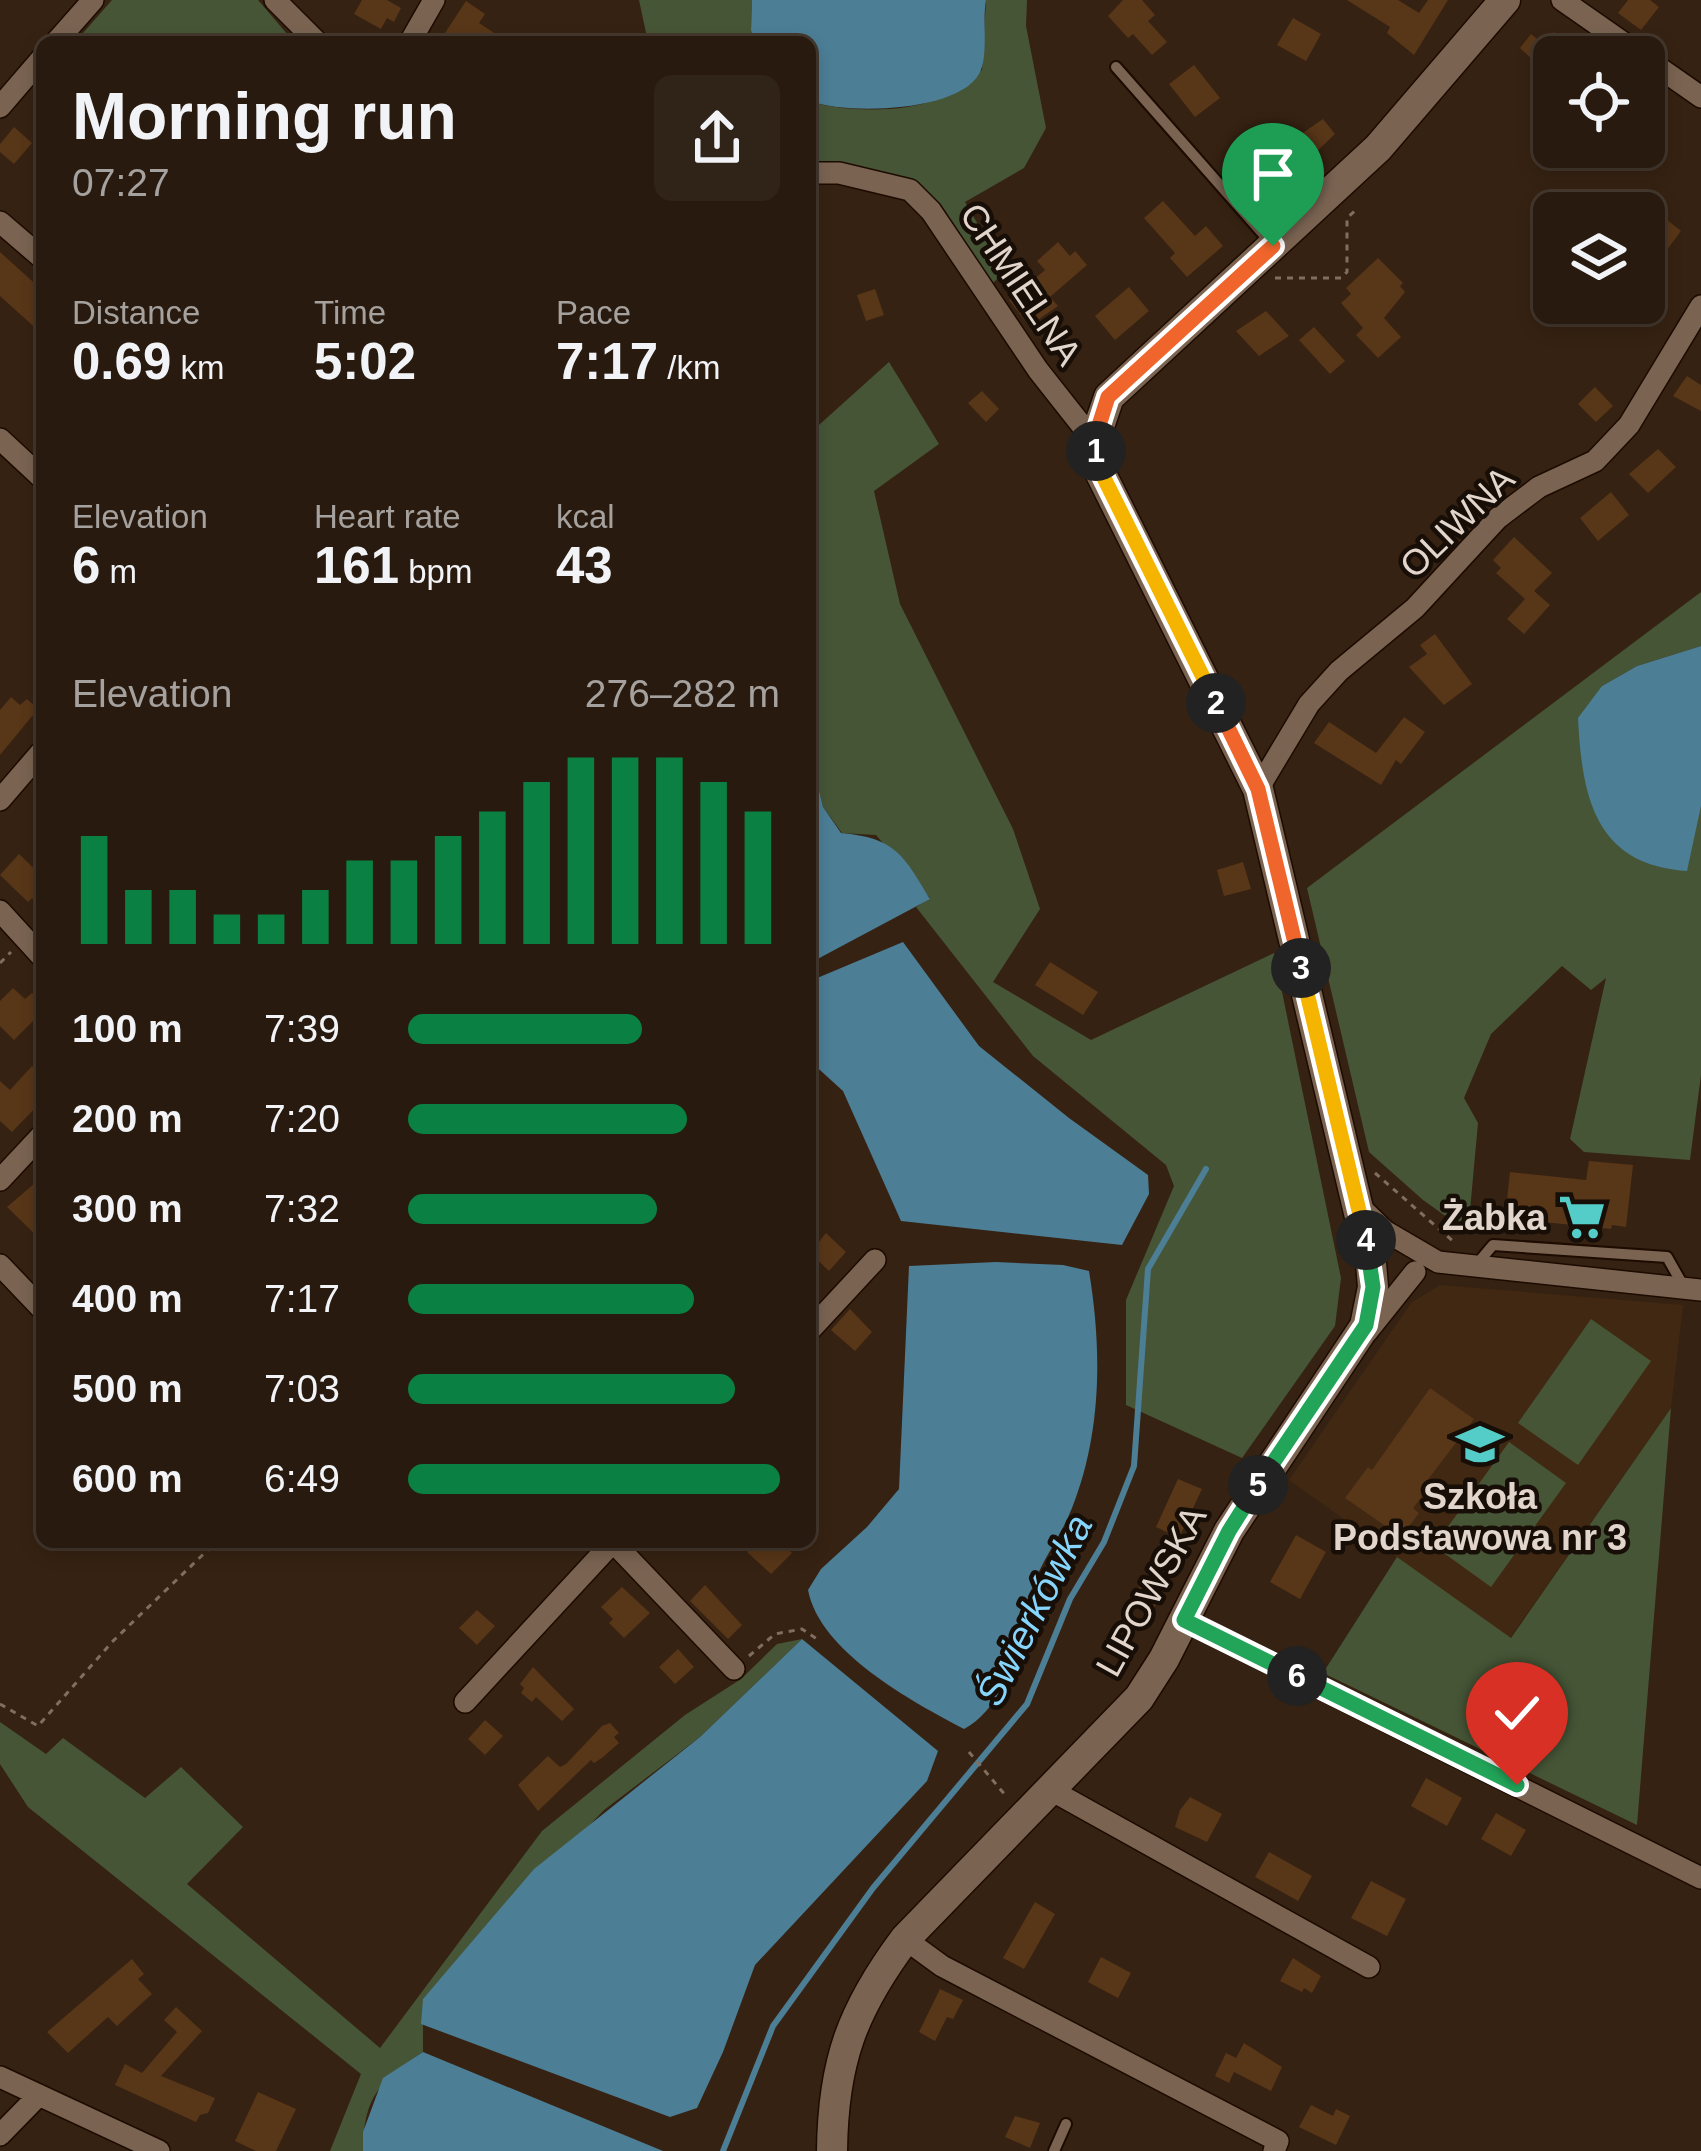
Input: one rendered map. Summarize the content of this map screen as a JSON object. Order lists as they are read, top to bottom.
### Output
{
  "streets": {
    "street": ["CHMIELNA", "OLIWNA", "LIPOWSKA"]
  },
  "crossings": [
    ["CHMIELNA", "LIPOWSKA"],
    ["OLIWNA", "LIPOWSKA"]
  ],
  "water": ["Świerkówka"],
  "places": {
    "supermarket": ["Żabka"],
    "school or university": ["Szkoła Podstawowa nr 3"]
  },
  "page": {
    "heading": ["Morning run", "07:27"],
    "stats": [
      ["Distance", "0.69 km"],
      ["Time", "5:02"],
      ["Pace", "7:17 /km"],
      ["Elevation", "6 m"],
      ["Heart rate", "161 bpm"],
      ["kcal", "43"]
    ],
    "pins": [
      "1",
      "2",
      "3",
      "4",
      "5",
      "6"
    ],
    "chart": ["Elevation", "276–282 m"],
    "list": [
      {
        "name": "100 m",
        "note": "7:39"
      },
      {
        "name": "200 m",
        "note": "7:20"
      },
      {
        "name": "300 m",
        "note": "7:32"
      },
      {
        "name": "400 m",
        "note": "7:17"
      },
      {
        "name": "500 m",
        "note": "7:03"
      },
      {
        "name": "600 m",
        "note": "6:49"
      }
    ]
  }
}
